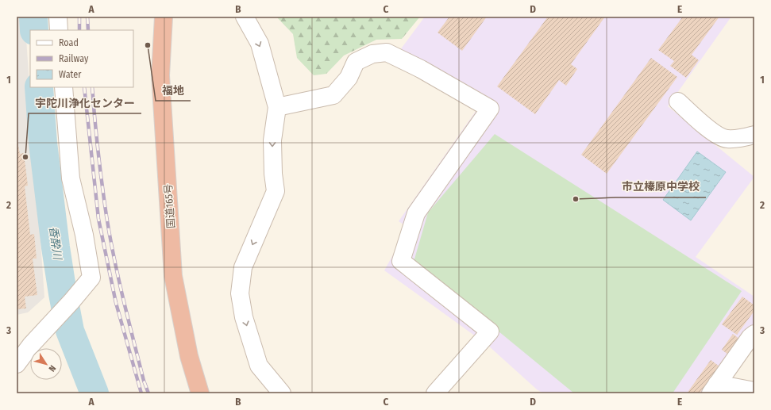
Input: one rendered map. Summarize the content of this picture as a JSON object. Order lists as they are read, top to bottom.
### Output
{
  "streets": {
    "highway": ["国道165号"]
  },
  "water": ["香酔川"],
  "places": ["福地", "宇陀川浄化センター", "市立榛原中学校"],
  "legend": ["Road", "Railway", "Water"],
  "north": "bottom right",
  "grid": {
    "columns": [
      "A",
      "B",
      "C",
      "D",
      "E"
    ],
    "rows": ["1", "2", "3"]
  }
}
